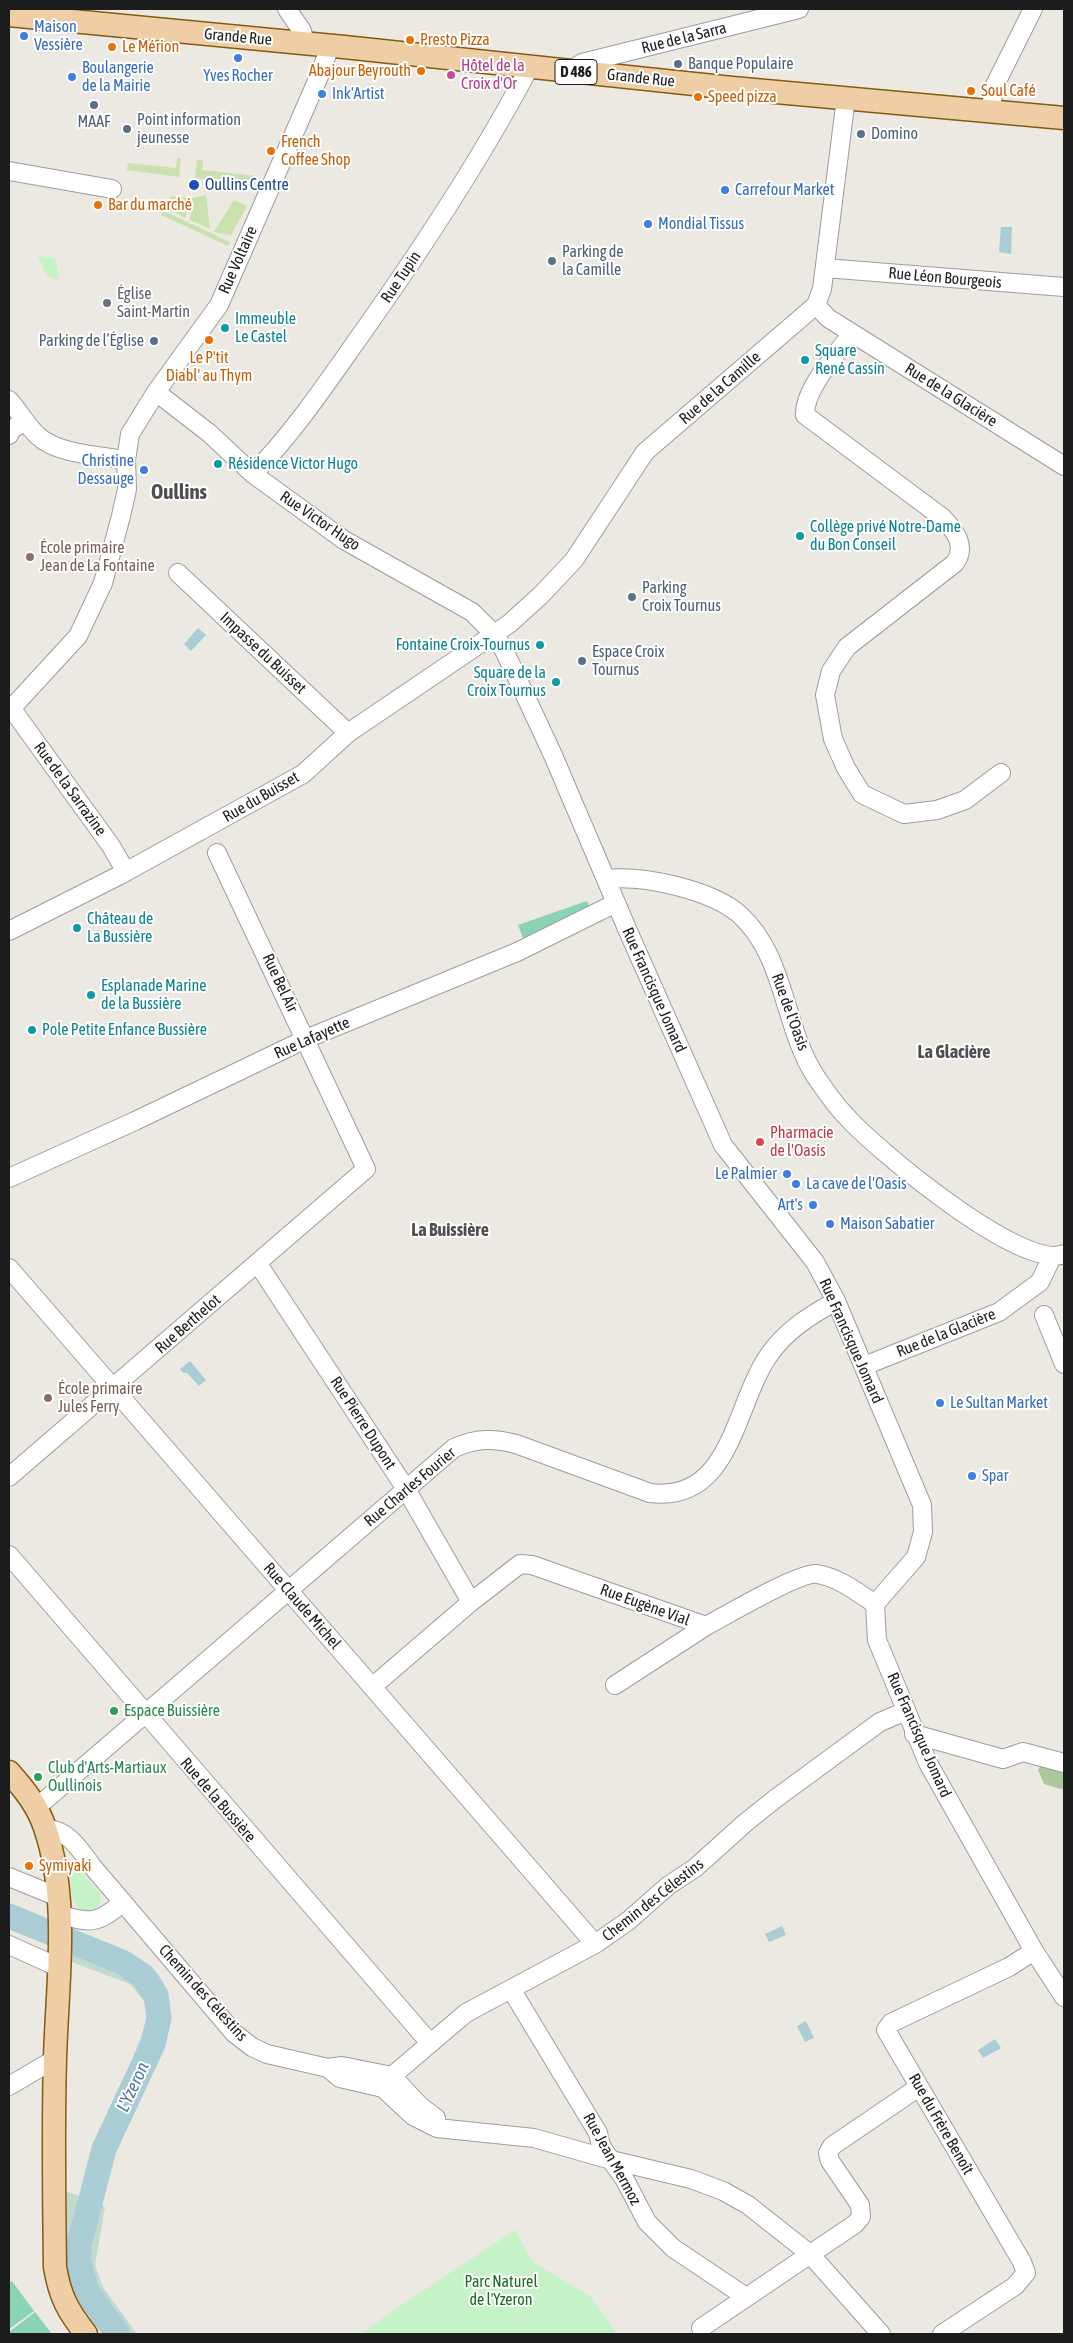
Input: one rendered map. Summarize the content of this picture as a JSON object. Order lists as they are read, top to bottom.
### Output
{
  "streets": {
    "main road": ["Grande Rue", "D 486"],
    "street": [
      "Rue de la Sarra",
      "Rue Voltaire",
      "Rue Tupin",
      "Rue Léon Bourgeois",
      "Rue de la Camille",
      "Rue de la Glacière",
      "Rue Victor Hugo",
      "Impasse du Buisset",
      "Rue de la Sarrazine",
      "Rue du Buisset",
      "Rue Bel Air",
      "Rue Francisque Jomard",
      "Rue de l'Oasis",
      "Rue Lafayette",
      "Rue Berthelot",
      "Rue Pierre Dupont",
      "Rue Charles Fourier",
      "Rue Eugène Vial",
      "Rue Claude Michel",
      "Rue de la Bussière",
      "Chemin des Célestins",
      "Rue du Frère Benoît",
      "Rue Jean Mermoz"
    ]
  },
  "crossings": [
    ["Grande Rue", "Rue de la Sarra"],
    ["Grande Rue", "Rue Voltaire"],
    ["Grande Rue", "Rue Tupin"],
    ["Rue Voltaire", "Rue Victor Hugo"],
    ["Rue Voltaire", "Rue de la Sarrazine"],
    ["Rue Tupin", "Rue Victor Hugo"],
    ["Rue de la Camille", "Rue de la Glacière"],
    ["Rue de la Camille", "Rue Victor Hugo"],
    ["Rue de la Camille", "Rue du Buisset"],
    ["Rue de la Camille", "Rue Francisque Jomard"],
    ["Rue de la Glacière", "Rue Francisque Jomard"],
    ["Rue de la Glacière", "Rue de l'Oasis"],
    ["Rue Victor Hugo", "Rue du Buisset"],
    ["Rue Victor Hugo", "Rue Francisque Jomard"],
    ["Impasse du Buisset", "Rue du Buisset"],
    ["Rue de la Sarrazine", "Rue du Buisset"],
    ["Rue du Buisset", "Rue Francisque Jomard"],
    ["Rue Bel Air", "Rue Lafayette"],
    ["Rue Bel Air", "Rue Berthelot"],
    ["Rue Francisque Jomard", "Rue de l'Oasis"],
    ["Rue Francisque Jomard", "Rue Lafayette"],
    ["Rue Francisque Jomard", "Rue Charles Fourier"],
    ["Rue Francisque Jomard", "Rue Eugène Vial"],
    ["Rue Francisque Jomard", "Chemin des Célestins"],
    ["Rue Francisque Jomard", "Rue du Frère Benoît"],
    ["Rue Berthelot", "Rue Pierre Dupont"],
    ["Rue Berthelot", "Rue Claude Michel"],
    ["Rue Pierre Dupont", "Rue Charles Fourier"],
    ["Rue Pierre Dupont", "Rue Eugène Vial"],
    ["Rue Charles Fourier", "Rue Claude Michel"],
    ["Rue Charles Fourier", "Rue de la Bussière"],
    ["Rue Claude Michel", "Chemin des Célestins"],
    ["Rue de la Bussière", "Chemin des Célestins"],
    ["Chemin des Célestins", "Rue Jean Mermoz"]
  ],
  "districts": ["Oullins", "La Glacière", "La Buissière"],
  "water": ["L'Yzeron"],
  "parks": ["Parc Naturel de l'Yzeron"],
  "places": [
    "Maison Vessière",
    "Presto Pizza",
    "Le Mérion",
    "Yves Rocher",
    "Banque Populaire",
    "Abajour Beyrouth",
    "Hôtel de la Croix d'Or",
    "Boulangerie de la Mairie",
    "Soul Café",
    "Ink'Artist",
    "Speed pizza",
    "MAAF",
    "Point information jeunesse",
    "Domino",
    "French Coffee Shop",
    "Oullins Centre",
    "Carrefour Market",
    "Bar du marché",
    "Mondial Tissus",
    "Parking de la Camille",
    "Église Saint-Martin",
    "Immeuble Le Castel",
    "Le P'tit Diabl' au Thym",
    "Parking de l’Église",
    "Square René Cassin",
    "Résidence Victor Hugo",
    "Christine Dessauge",
    "Collège privé Notre-Dame du Bon Conseil",
    "École primaire Jean de La Fontaine",
    "Parking Croix Tournus",
    "Fontaine Croix-Tournus",
    "Espace Croix Tournus",
    "Square de la Croix Tournus",
    "Château de La Bussière",
    "Esplanade Marine de la Bussière",
    "Pole Petite Enfance Bussière",
    "Pharmacie de l'Oasis",
    "Le Palmier",
    "La cave de l'Oasis",
    "Art's",
    "Maison Sabatier",
    "École primaire Jules Ferry",
    "Le Sultan Market",
    "Spar",
    "Espace Buissière",
    "Club d'Arts-Martiaux Oullinois",
    "Symiyaki"
  ]
}
